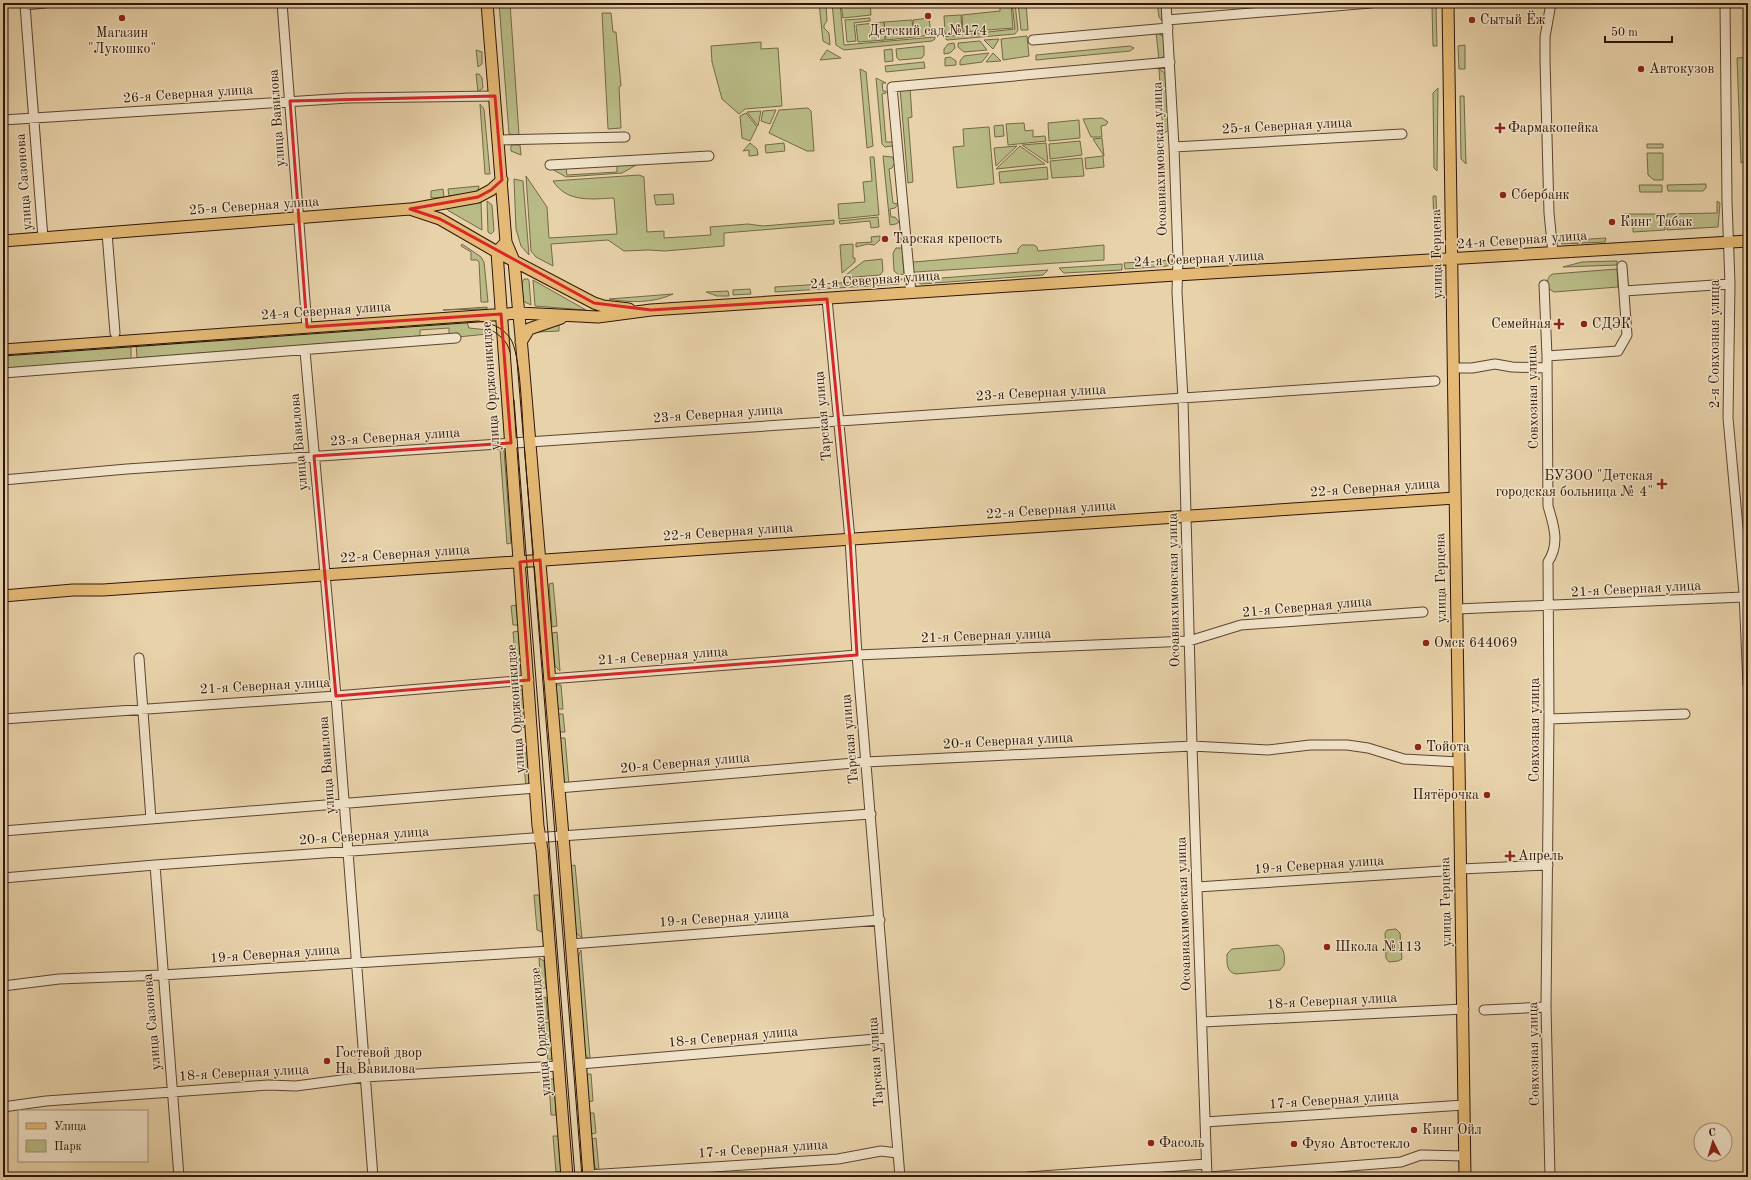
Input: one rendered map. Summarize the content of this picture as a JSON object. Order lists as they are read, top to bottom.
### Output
{
  "streets": {
    "main road": [
      "25-я Северная улица",
      "24-я Северная улица",
      "улица Герцена",
      "улица Орджоникидзе",
      "22-я Северная улица"
    ],
    "street": [
      "26-я Северная улица",
      "улица Вавилова",
      "Осоавиахимовская улица",
      "улица Сазонова",
      "2-я Совхозная улица",
      "23-я Северная улица",
      "Совхозная улица",
      "Тарская улица",
      "21-я Северная улица",
      "20-я Северная улица",
      "19-я Северная улица",
      "18-я Северная улица",
      "17-я Северная улица"
    ]
  },
  "crossings": [
    ["26-я Северная улица", "улица Вавилова"],
    ["26-я Северная улица", "улица Сазонова"],
    ["улица Вавилова", "25-я Северная улица"],
    ["улица Вавилова", "24-я Северная улица"],
    ["улица Вавилова", "23-я Северная улица"],
    ["улица Вавилова", "22-я Северная улица"],
    ["улица Вавилова", "21-я Северная улица"],
    ["улица Вавилова", "20-я Северная улица"],
    ["улица Вавилова", "19-я Северная улица"],
    ["улица Вавилова", "18-я Северная улица"],
    ["25-я Северная улица", "Осоавиахимовская улица"],
    ["25-я Северная улица", "улица Сазонова"],
    ["25-я Северная улица", "24-я Северная улица"],
    ["25-я Северная улица", "улица Орджоникидзе"],
    ["Осоавиахимовская улица", "24-я Северная улица"],
    ["Осоавиахимовская улица", "23-я Северная улица"],
    ["Осоавиахимовская улица", "22-я Северная улица"],
    ["Осоавиахимовская улица", "21-я Северная улица"],
    ["Осоавиахимовская улица", "20-я Северная улица"],
    ["Осоавиахимовская улица", "19-я Северная улица"],
    ["Осоавиахимовская улица", "18-я Северная улица"],
    ["Осоавиахимовская улица", "17-я Северная улица"],
    ["улица Сазонова", "20-я Северная улица"],
    ["улица Сазонова", "19-я Северная улица"],
    ["улица Сазонова", "18-я Северная улица"],
    ["24-я Северная улица", "улица Герцена"],
    ["24-я Северная улица", "2-я Совхозная улица"],
    ["24-я Северная улица", "улица Орджоникидзе"],
    ["24-я Северная улица", "Тарская улица"],
    ["улица Герцена", "22-я Северная улица"],
    ["улица Герцена", "21-я Северная улица"],
    ["улица Герцена", "20-я Северная улица"],
    ["улица Герцена", "18-я Северная улица"],
    ["улица Герцена", "17-я Северная улица"],
    ["2-я Совхозная улица", "21-я Северная улица"],
    ["улица Орджоникидзе", "23-я Северная улица"],
    ["улица Орджоникидзе", "22-я Северная улица"],
    ["улица Орджоникидзе", "21-я Северная улица"],
    ["улица Орджоникидзе", "20-я Северная улица"],
    ["улица Орджоникидзе", "19-я Северная улица"],
    ["улица Орджоникидзе", "18-я Северная улица"],
    ["23-я Северная улица", "Тарская улица"],
    ["Совхозная улица", "21-я Северная улица"],
    ["Тарская улица", "22-я Северная улица"],
    ["Тарская улица", "21-я Северная улица"],
    ["Тарская улица", "20-я Северная улица"],
    ["Тарская улица", "19-я Северная улица"],
    ["Тарская улица", "18-я Северная улица"],
    ["Тарская улица", "17-я Северная улица"]
  ],
  "places": {
    "other": [
      "Детский сад №174",
      "Магазин \"Лукошко\"",
      "Сытый Ёж",
      "Автокузов",
      "Сбербанк",
      "Кинг Табак",
      "Тарская крепость",
      "СДЭК",
      "Омск 644069",
      "Тойота",
      "Пятёрочка",
      "Школа №113",
      "Гостевой двор На Вавилова",
      "Кинг Ойл",
      "Фасоль",
      "Фуяо Автостекло"
    ],
    "health": [
      "Фармакопейка",
      "Семейная",
      "БУЗОО \"Детская городская больница № 4\"",
      "Апрель"
    ]
  },
  "legend": ["Улица", "Парк"],
  "scale_bar": "50 m",
  "north": "top"
}
